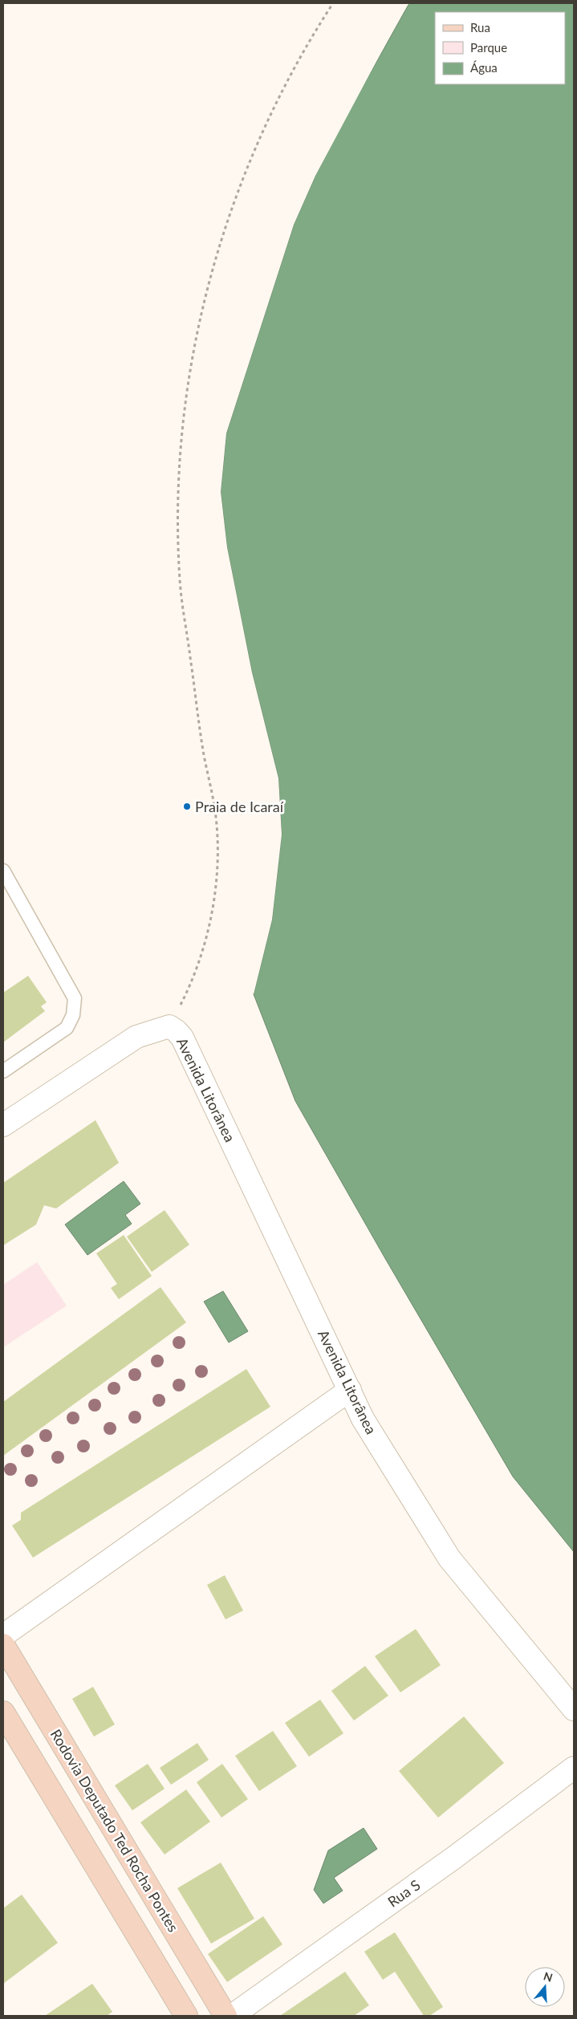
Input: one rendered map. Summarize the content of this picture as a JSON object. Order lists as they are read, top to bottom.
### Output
{
  "streets": {
    "main road": ["Rodovia Deputado Ted Rocha Pontes"],
    "street": ["Avenida Litorânea", "Rua S"]
  },
  "places": ["Praia de Icaraí"],
  "legend": ["Rua", "Parque", "Água"],
  "north": "top"
}
